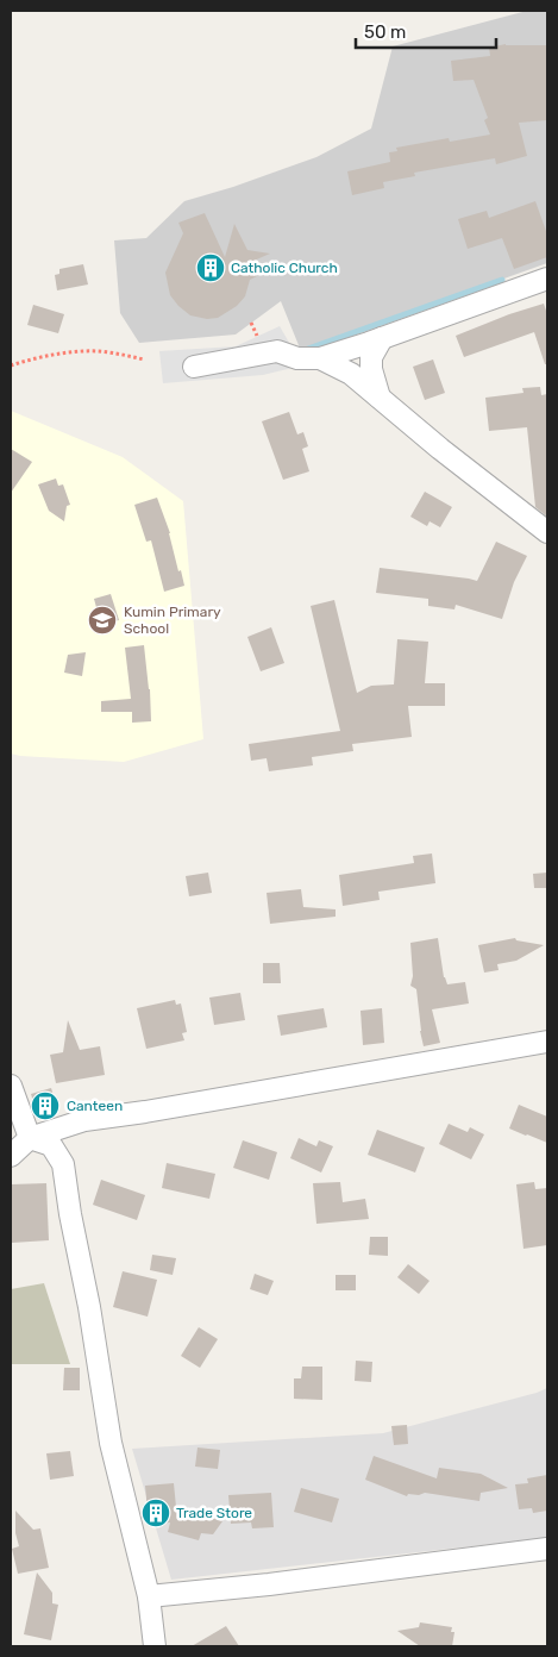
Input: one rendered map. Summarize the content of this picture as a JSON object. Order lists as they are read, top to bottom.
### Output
{
  "places": {
    "building": ["Catholic Church", "Canteen", "Trade Store"],
    "school or university": ["Kumin Primary School"]
  },
  "scale_bar": "50 m"
}
